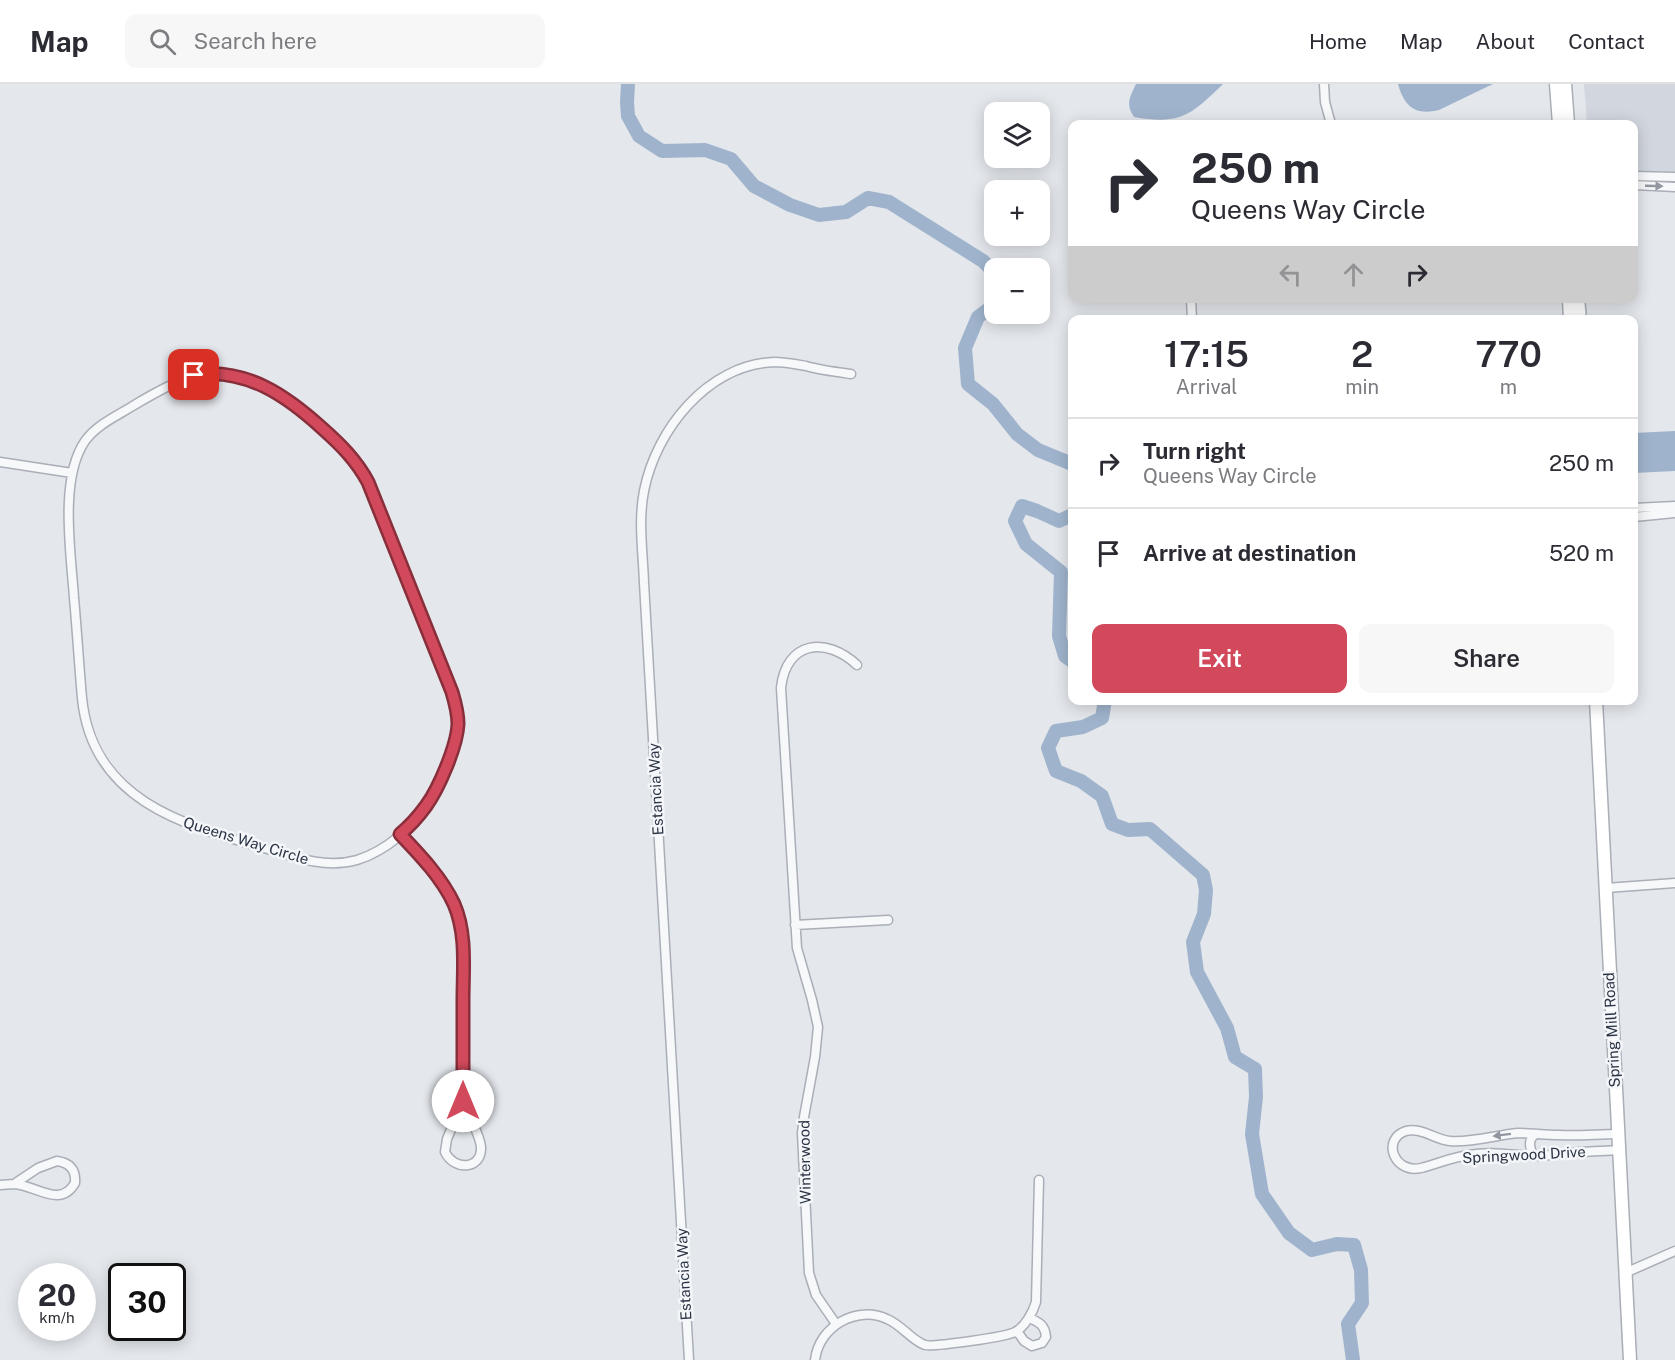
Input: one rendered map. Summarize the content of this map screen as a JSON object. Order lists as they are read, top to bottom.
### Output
{
  "streets": {
    "street": [
      "Estancia Way",
      "Queens Way Circle",
      "Spring Mill Road",
      "Springwood Drive",
      "Winterwood"
    ]
  },
  "crossings": [
    ["Spring Mill Road", "Springwood Drive"]
  ],
  "page": {
    "header": "Map",
    "search": "Search here",
    "nav": [
      "Home",
      "Map",
      "About",
      "Contact"
    ],
    "map_buttons": ["+", "−"],
    "turn": ["250 m", "Queens Way Circle"],
    "eta": [
      "17:15",
      "Arrival",
      "2",
      "min",
      "770",
      "m"
    ],
    "list": [
      {
        "name": "Turn right",
        "note": "Queens Way Circle",
        "value": "250 m"
      },
      {
        "name": "Arrive at destination",
        "value": "520 m"
      }
    ],
    "buttons": ["Exit", "Share"],
    "speed": "20 km/h",
    "limit": "30"
  }
}
